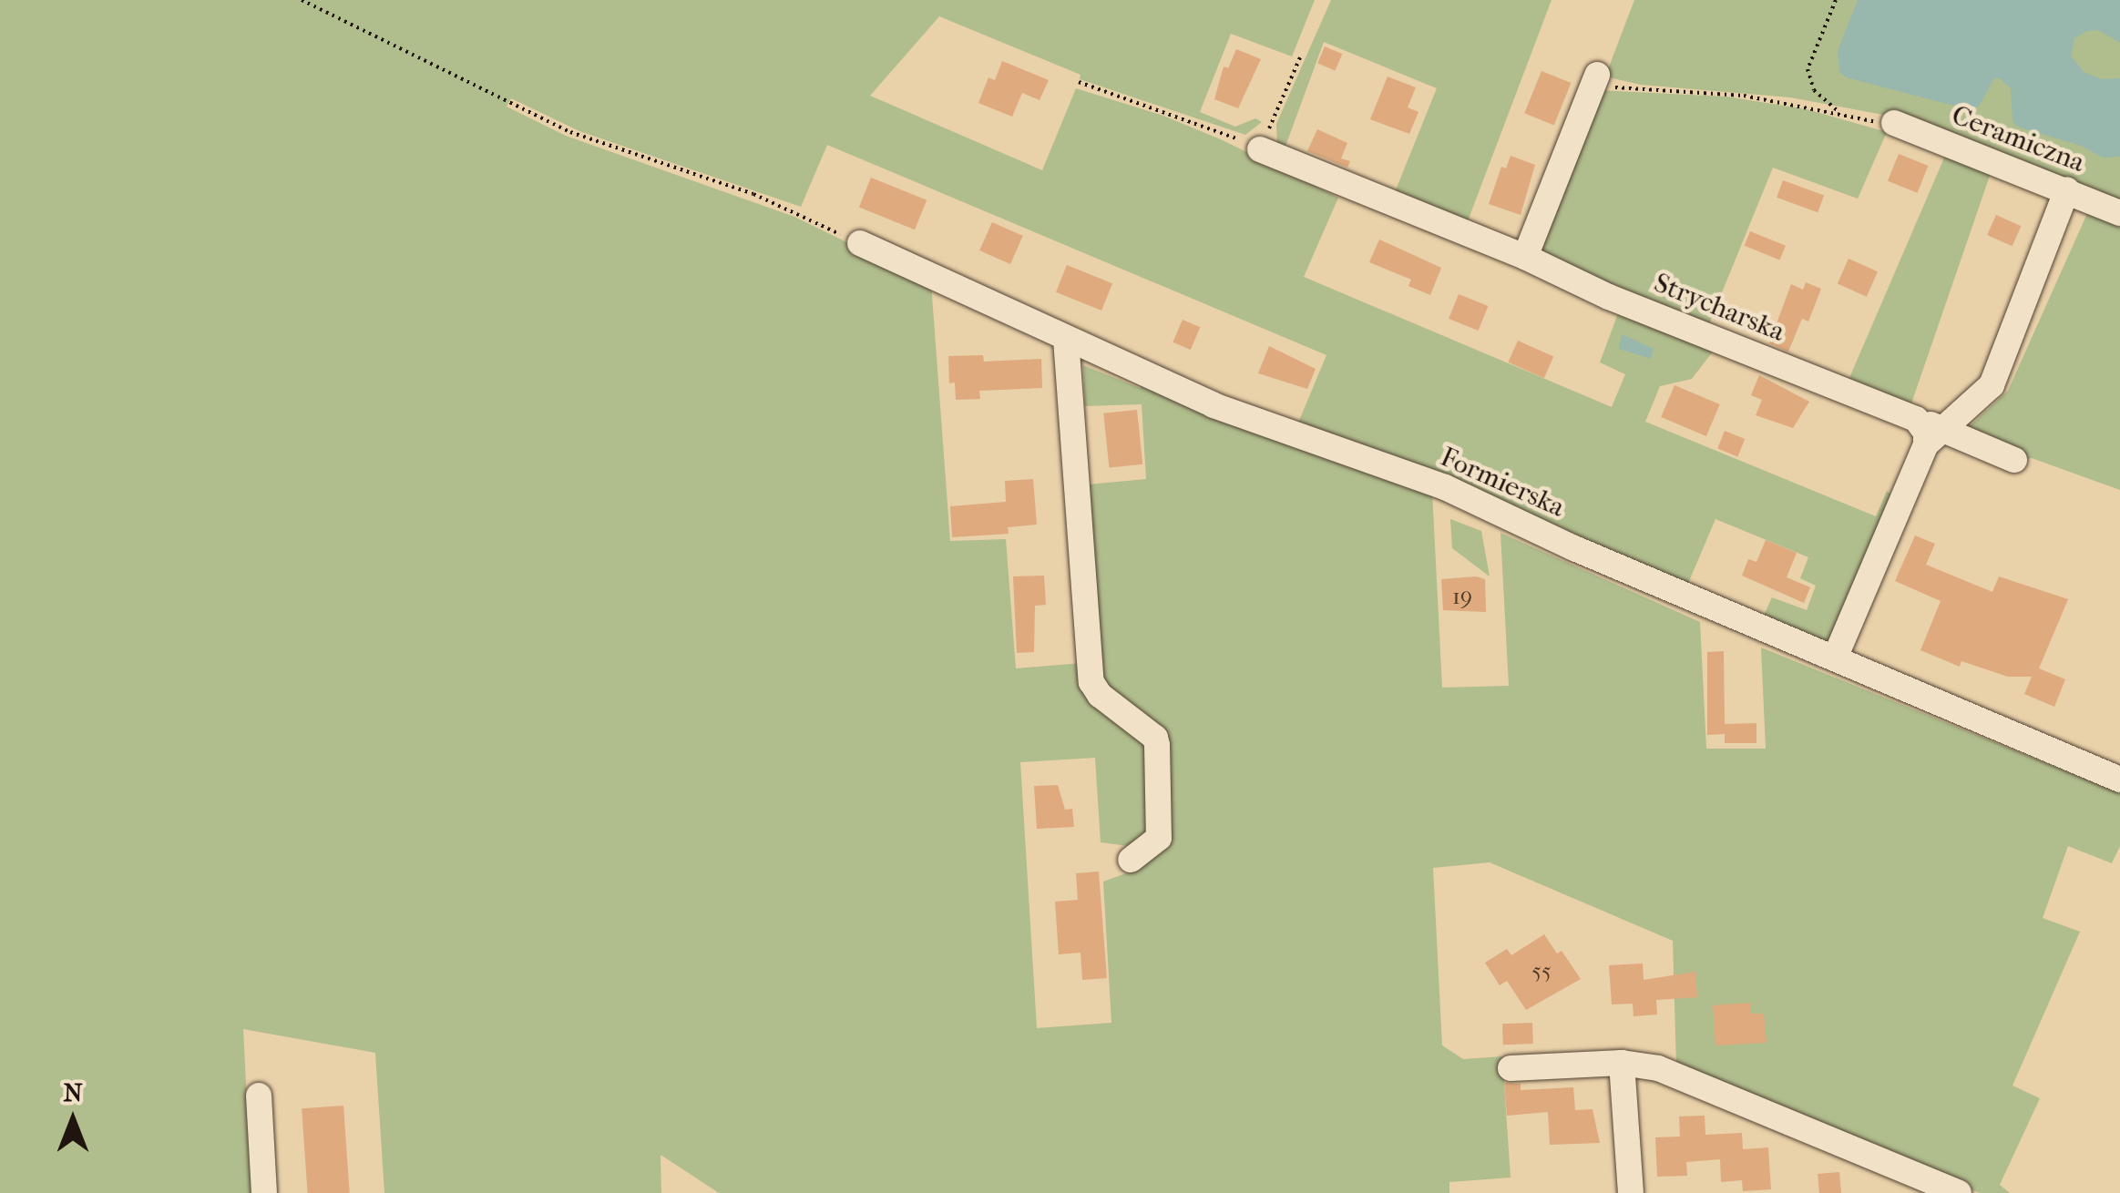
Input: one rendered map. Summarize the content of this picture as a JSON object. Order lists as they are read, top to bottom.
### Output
{
  "streets": {
    "street": ["Ceramiczna", "Strycharska", "Formierska"]
  },
  "house_numbers": ["19", "55"],
  "north": "top"
}
